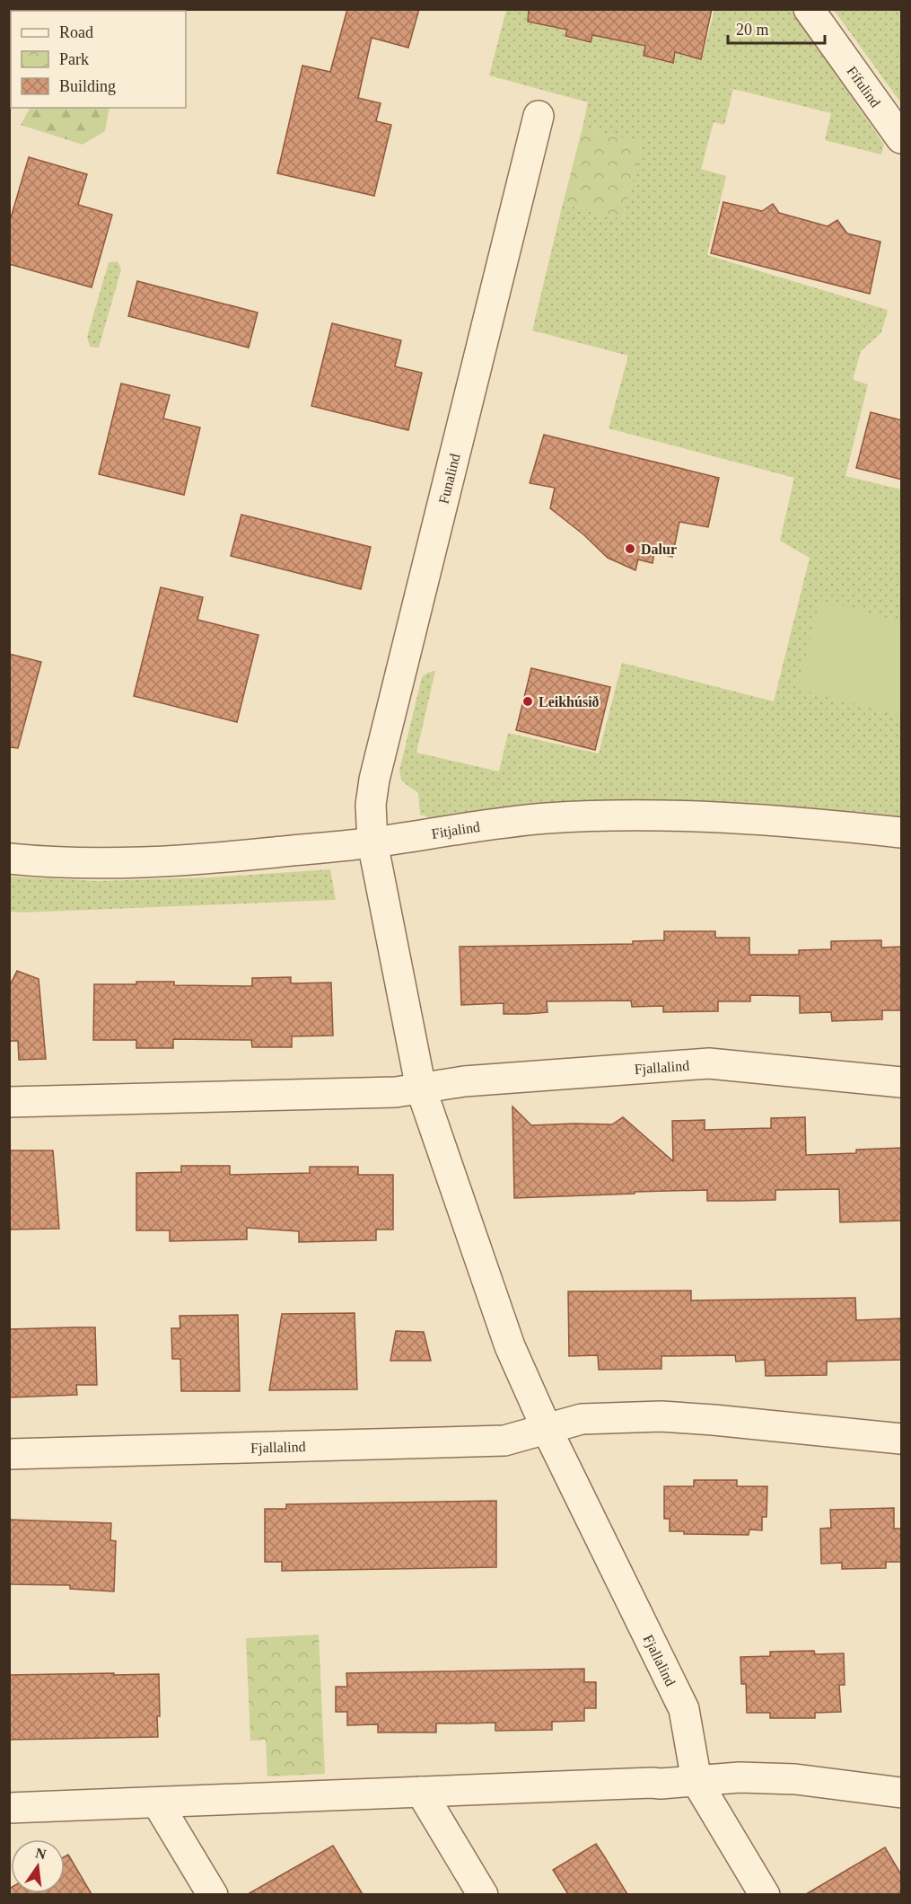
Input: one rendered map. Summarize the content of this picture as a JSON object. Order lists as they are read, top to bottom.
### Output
{
  "streets": {
    "street": [
      "Fífulind",
      "Funalind",
      "Fitjalind",
      "Fjallalind"
    ]
  },
  "crossings": [
    ["Funalind", "Fitjalind"],
    ["Funalind", "Fjallalind"],
    ["Fitjalind", "Fjallalind"]
  ],
  "places": ["Dalur", "Leikhúsið"],
  "legend": ["Road", "Park", "Building"],
  "scale_bar": "20 m",
  "north": "top"
}
